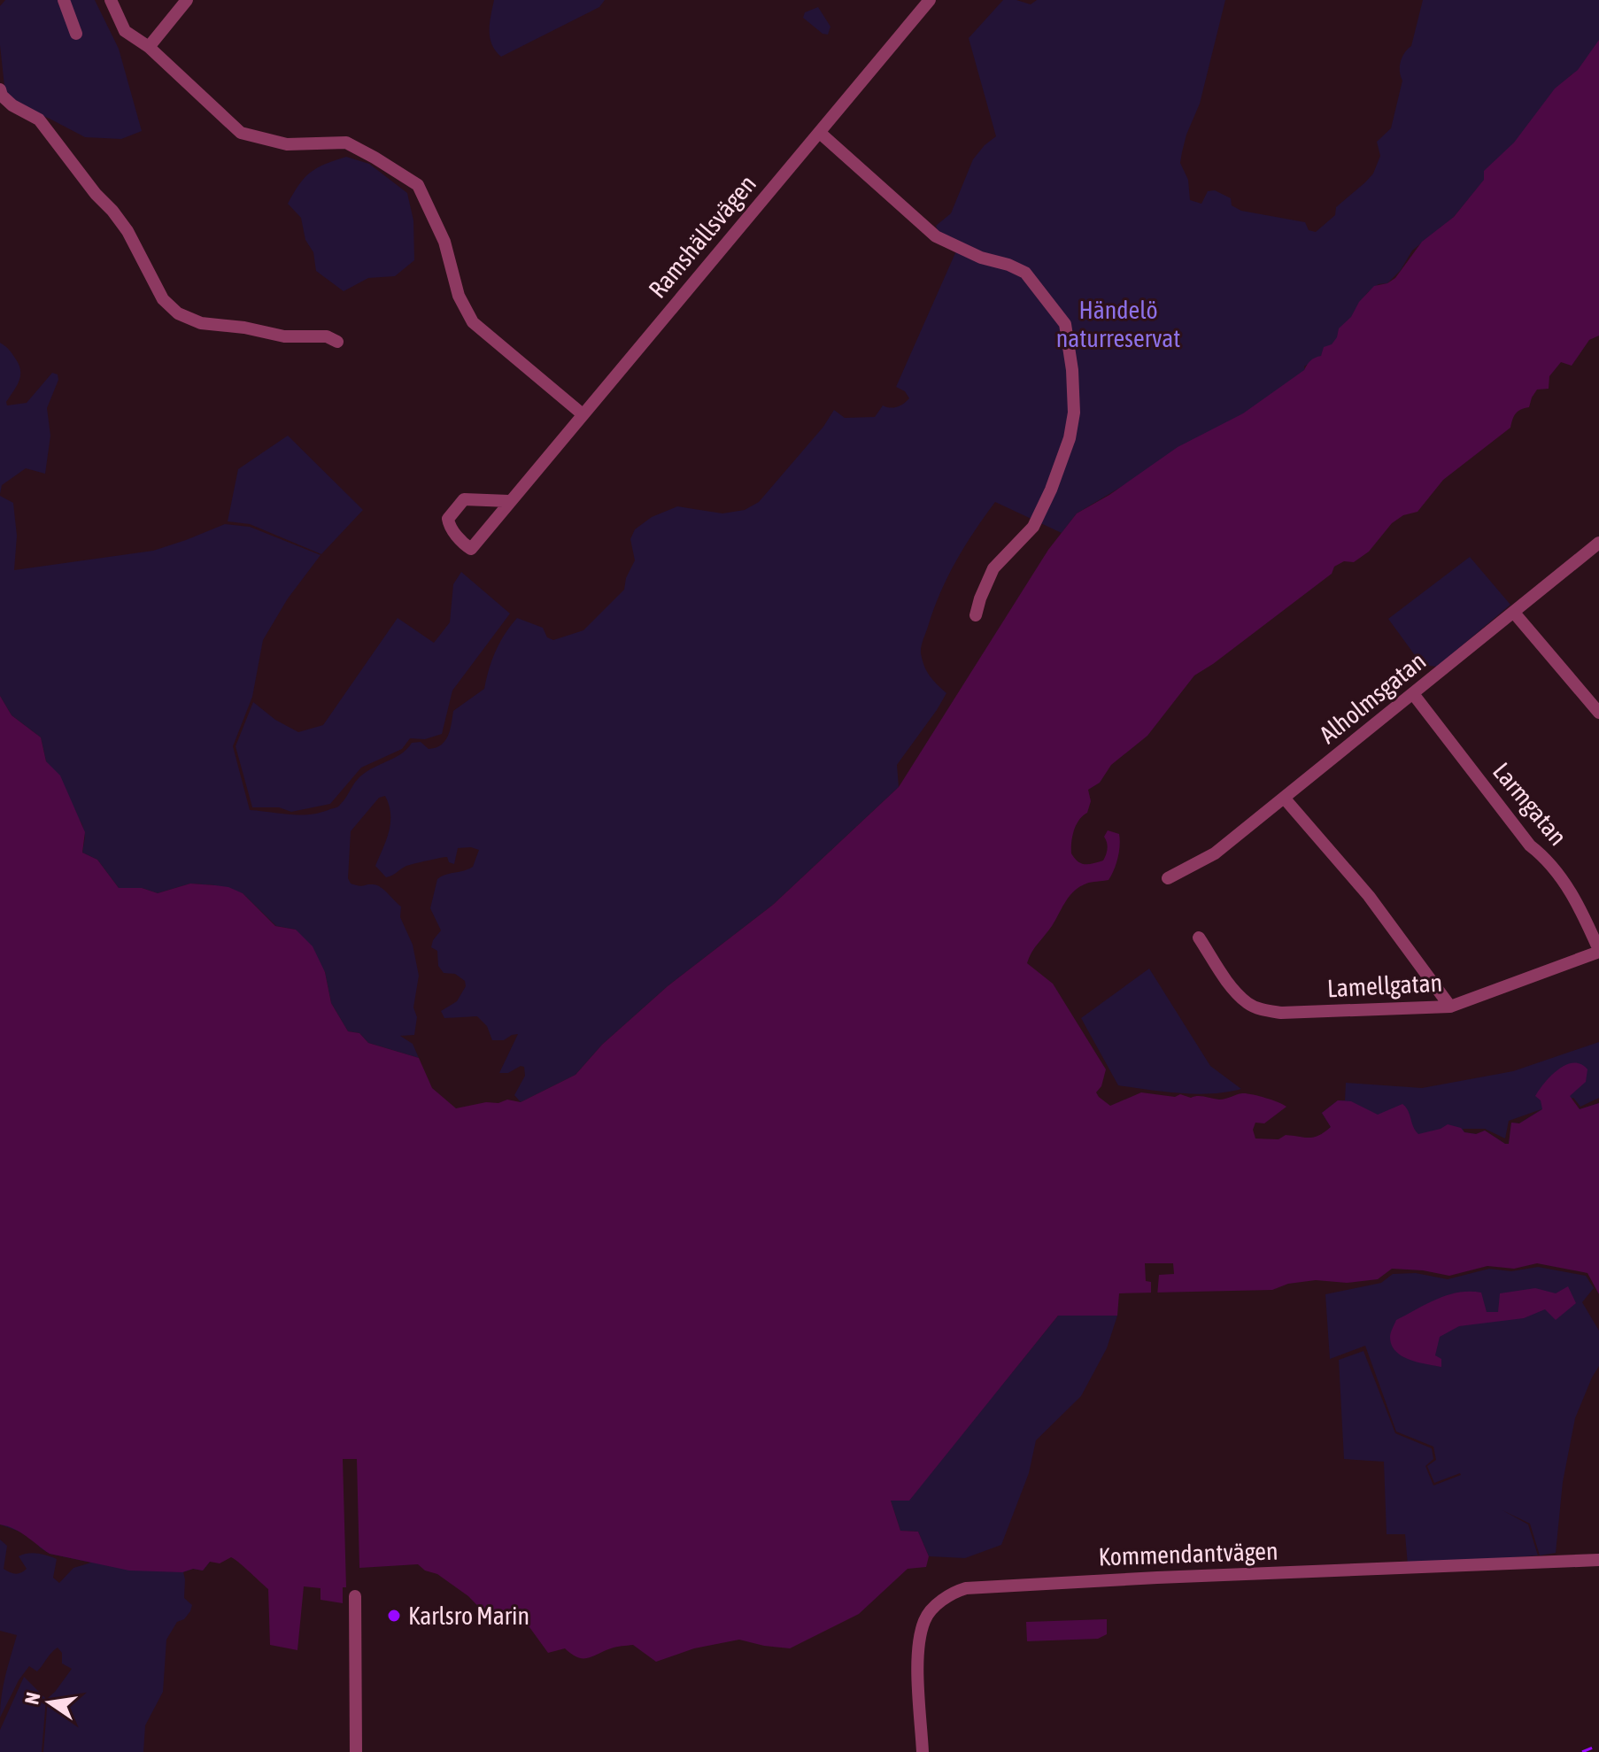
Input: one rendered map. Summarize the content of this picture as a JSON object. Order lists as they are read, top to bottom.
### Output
{
  "streets": {
    "street": [
      "Ramshällsvägen",
      "Alholmsgatan",
      "Larmgatan",
      "Lamellgatan",
      "Kommendantvägen"
    ]
  },
  "crossings": [
    ["Alholmsgatan", "Larmgatan"],
    ["Larmgatan", "Lamellgatan"]
  ],
  "parks": ["Händelö naturreservat"],
  "places": ["Karlsro Marin"],
  "north": "left"
}
